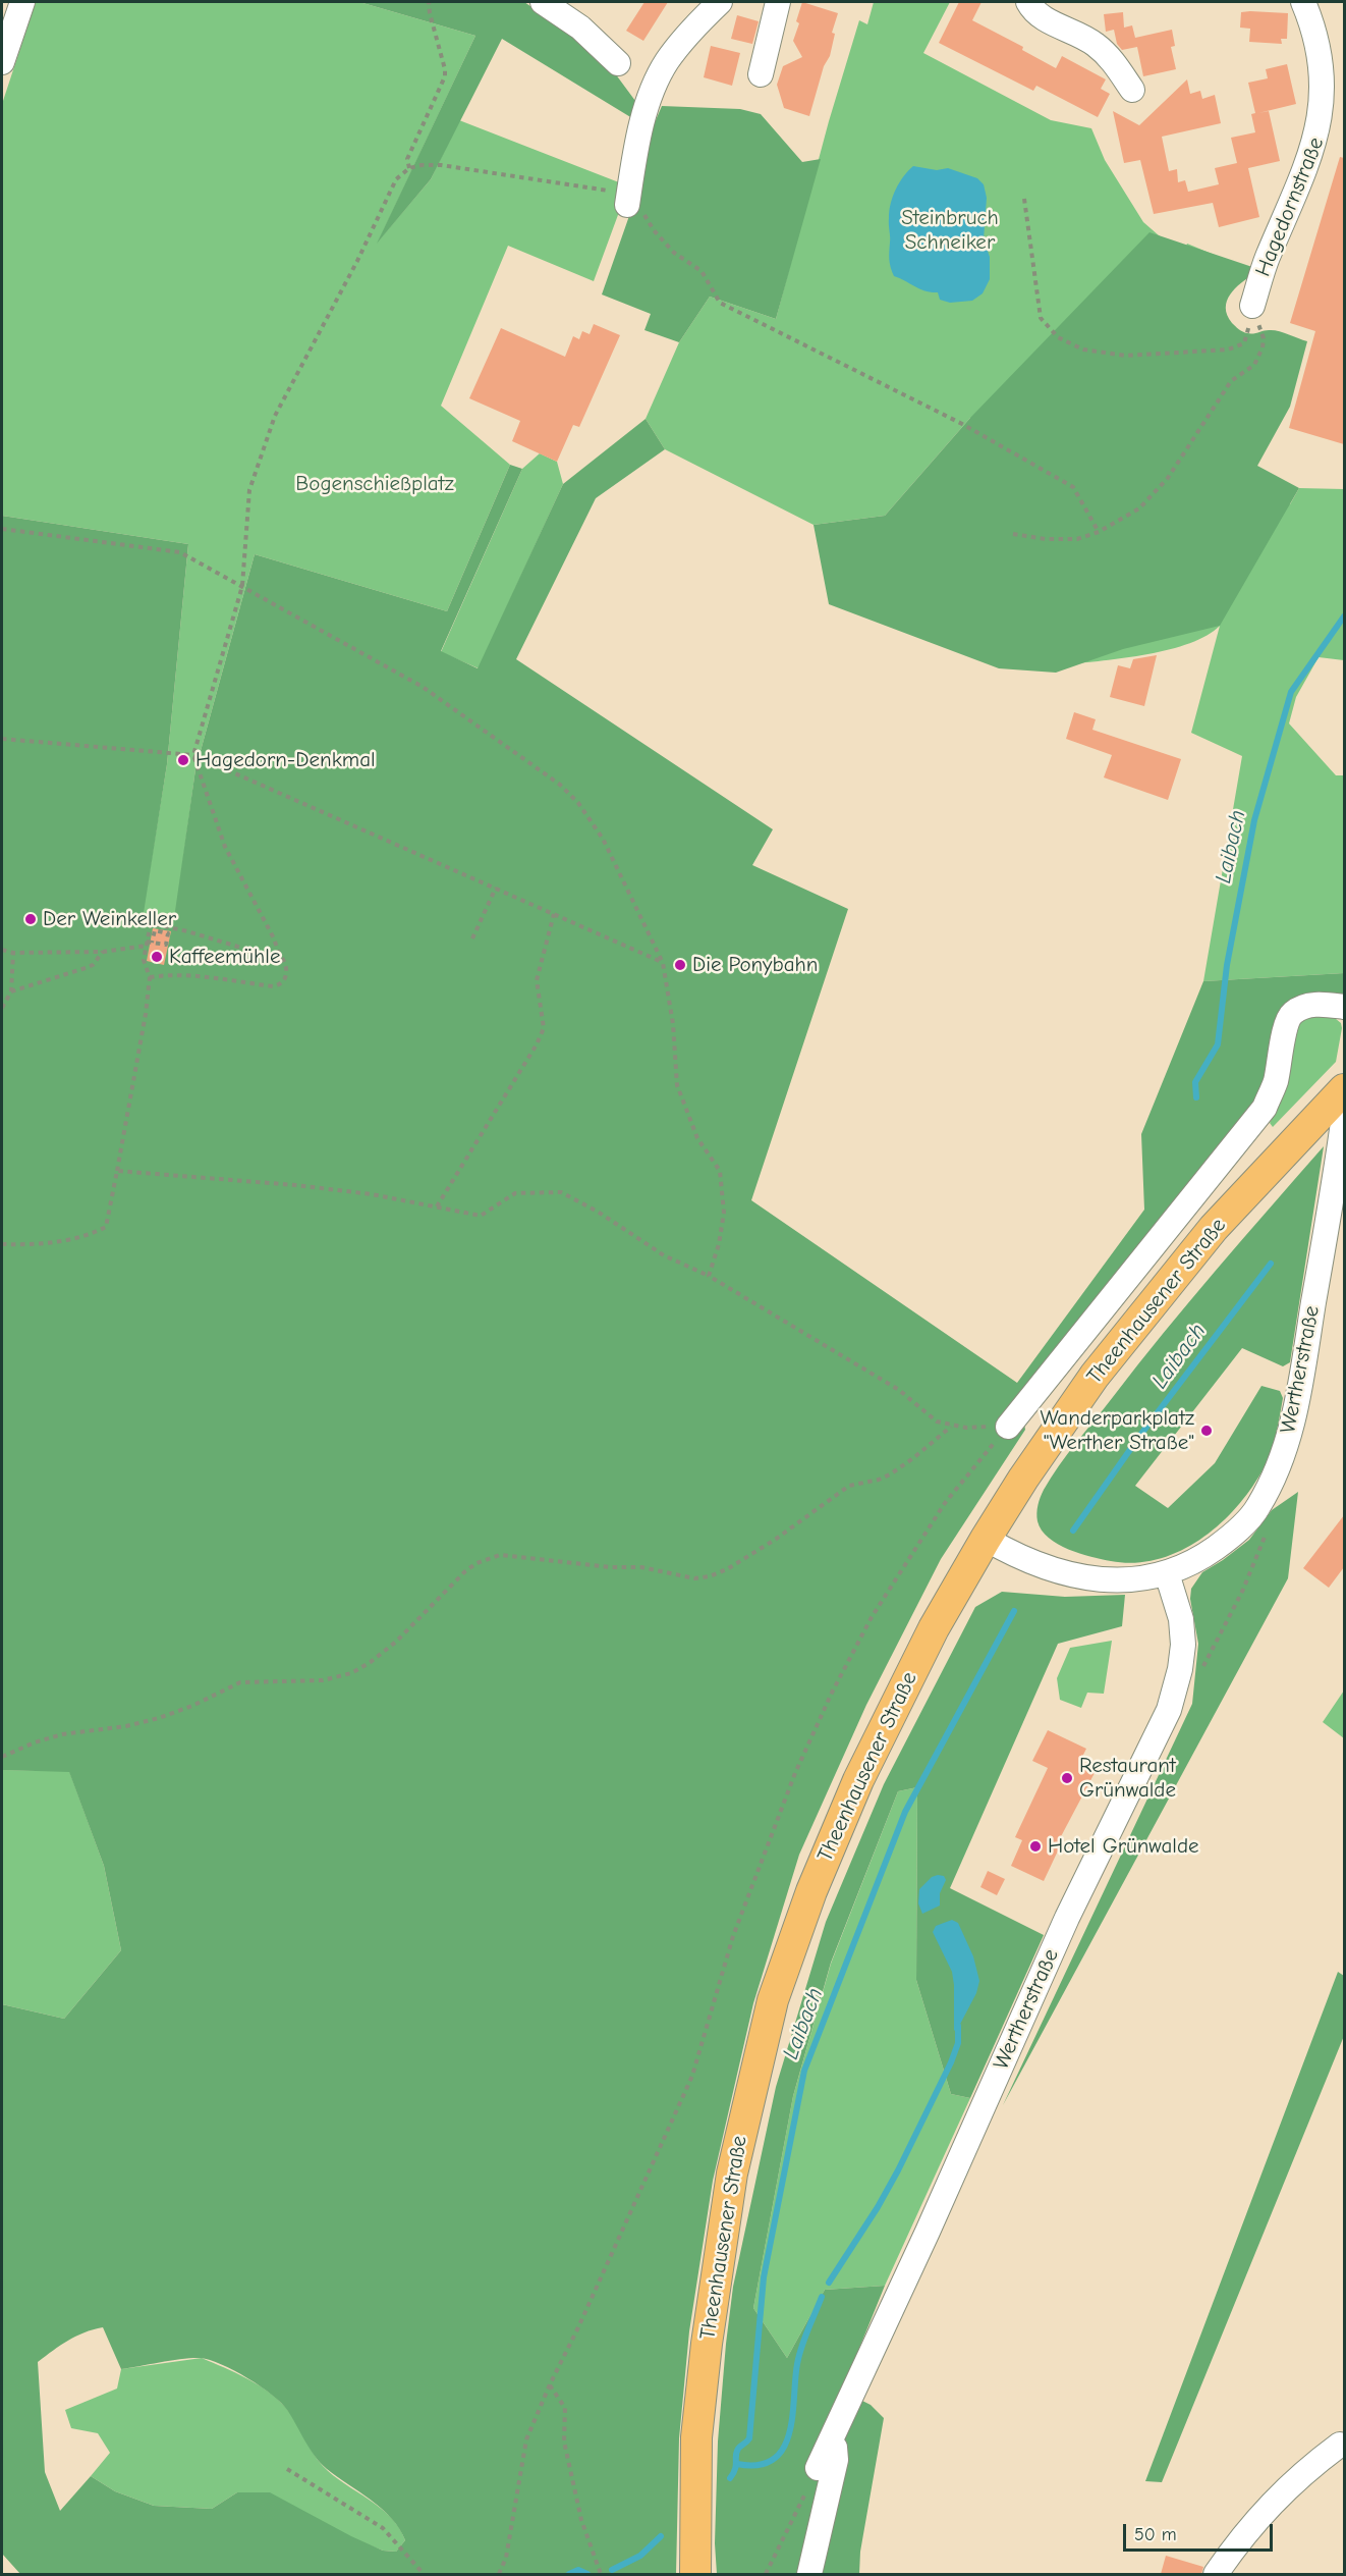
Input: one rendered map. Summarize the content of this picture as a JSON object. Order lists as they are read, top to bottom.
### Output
{
  "streets": {
    "main road": ["Theenhausener Straße"],
    "street": ["Hagedornstraße", "Wertherstraße"]
  },
  "crossings": [
    ["Theenhausener Straße", "Wertherstraße"]
  ],
  "water": ["Laibach"],
  "parks": ["Steinbruch Schneiker", "Bogenschießplatz"],
  "places": [
    "Hagedorn-Denkmal",
    "Der Weinkeller",
    "Kaffeemühle",
    "Die Ponybahn",
    "Wanderparkplatz \"Werther Straße\"",
    "Restaurant Grünwalde",
    "Hotel Grünwalde"
  ],
  "scale_bar": "50 m"
}
